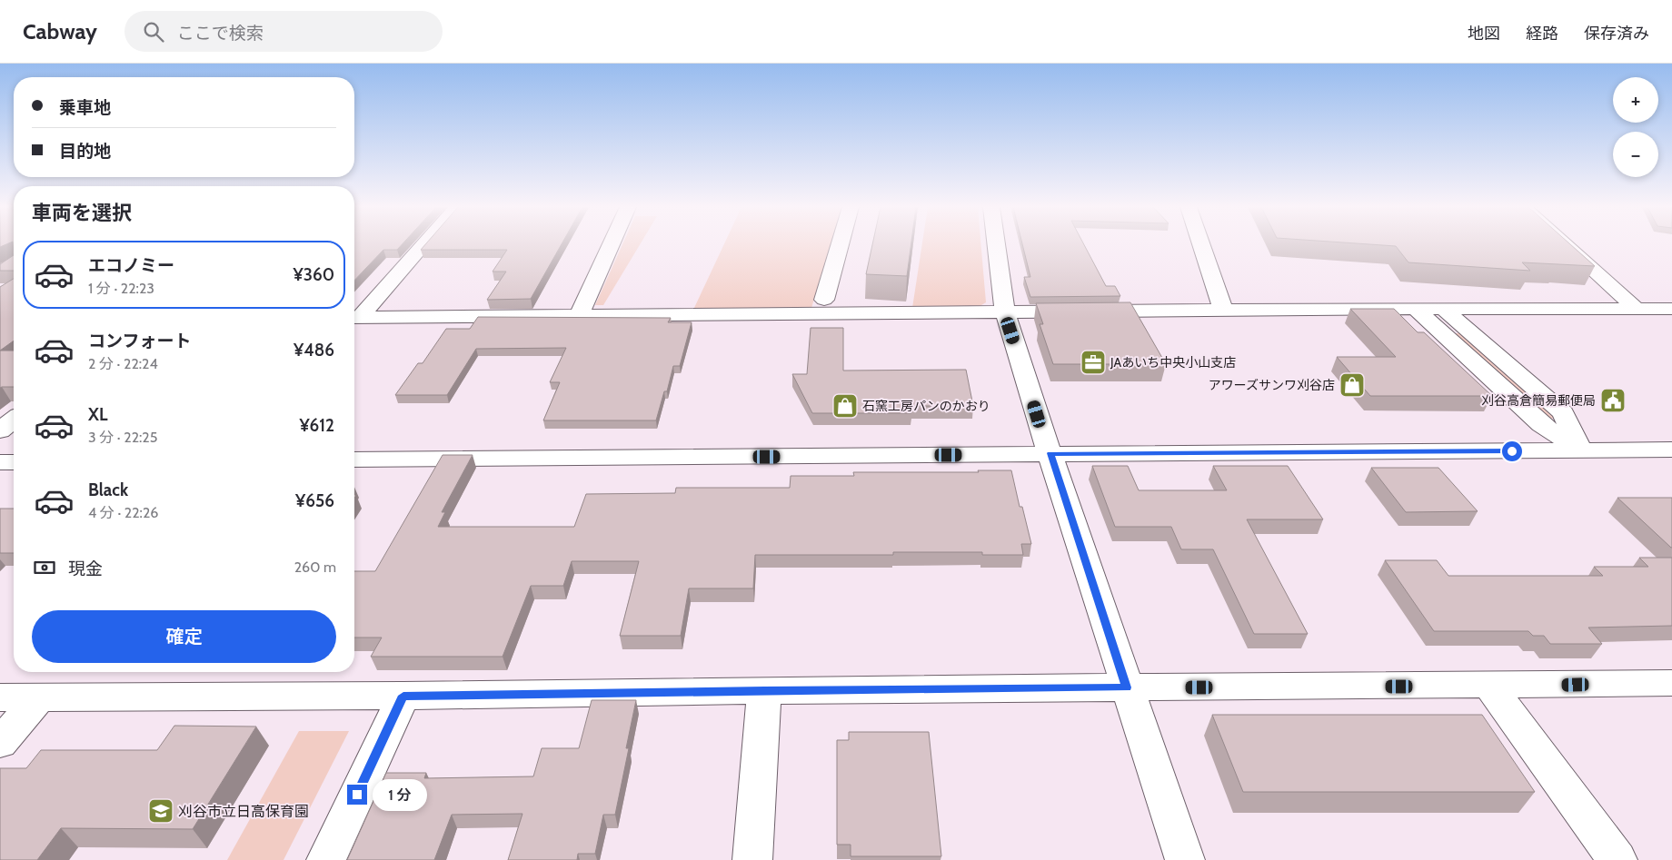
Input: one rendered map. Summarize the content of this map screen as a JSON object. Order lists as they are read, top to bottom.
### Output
{
  "places": {
    "office": ["JAあいち中央小山支店"],
    "shop": ["アワーズサンワ刈谷店", "石窯工房パンのかおり"],
    "public building": ["刈谷高倉簡易郵便局"],
    "school or university": ["刈谷市立日高保育園"]
  },
  "page": {
    "header": "Cabway",
    "search": "ここで検索",
    "nav": ["地図", "経路", "保存済み"],
    "map_buttons": ["+", "−"],
    "banner": ["乗車地", "目的地"],
    "heading": "車両を選択",
    "list": [
      {
        "name": "エコノミー",
        "note": "1 分 · 22:23",
        "value": "¥360"
      },
      {
        "name": "コンフォート",
        "note": "2 分 · 22:24",
        "value": "¥486"
      },
      {
        "name": "XL",
        "note": "3 分 · 22:25",
        "value": "¥612"
      },
      {
        "name": "Black",
        "note": "4 分 · 22:26",
        "value": "¥656"
      }
    ],
    "pay": ["現金", "260 m"],
    "buttons": "確定",
    "bubble": "1 分"
  }
}
